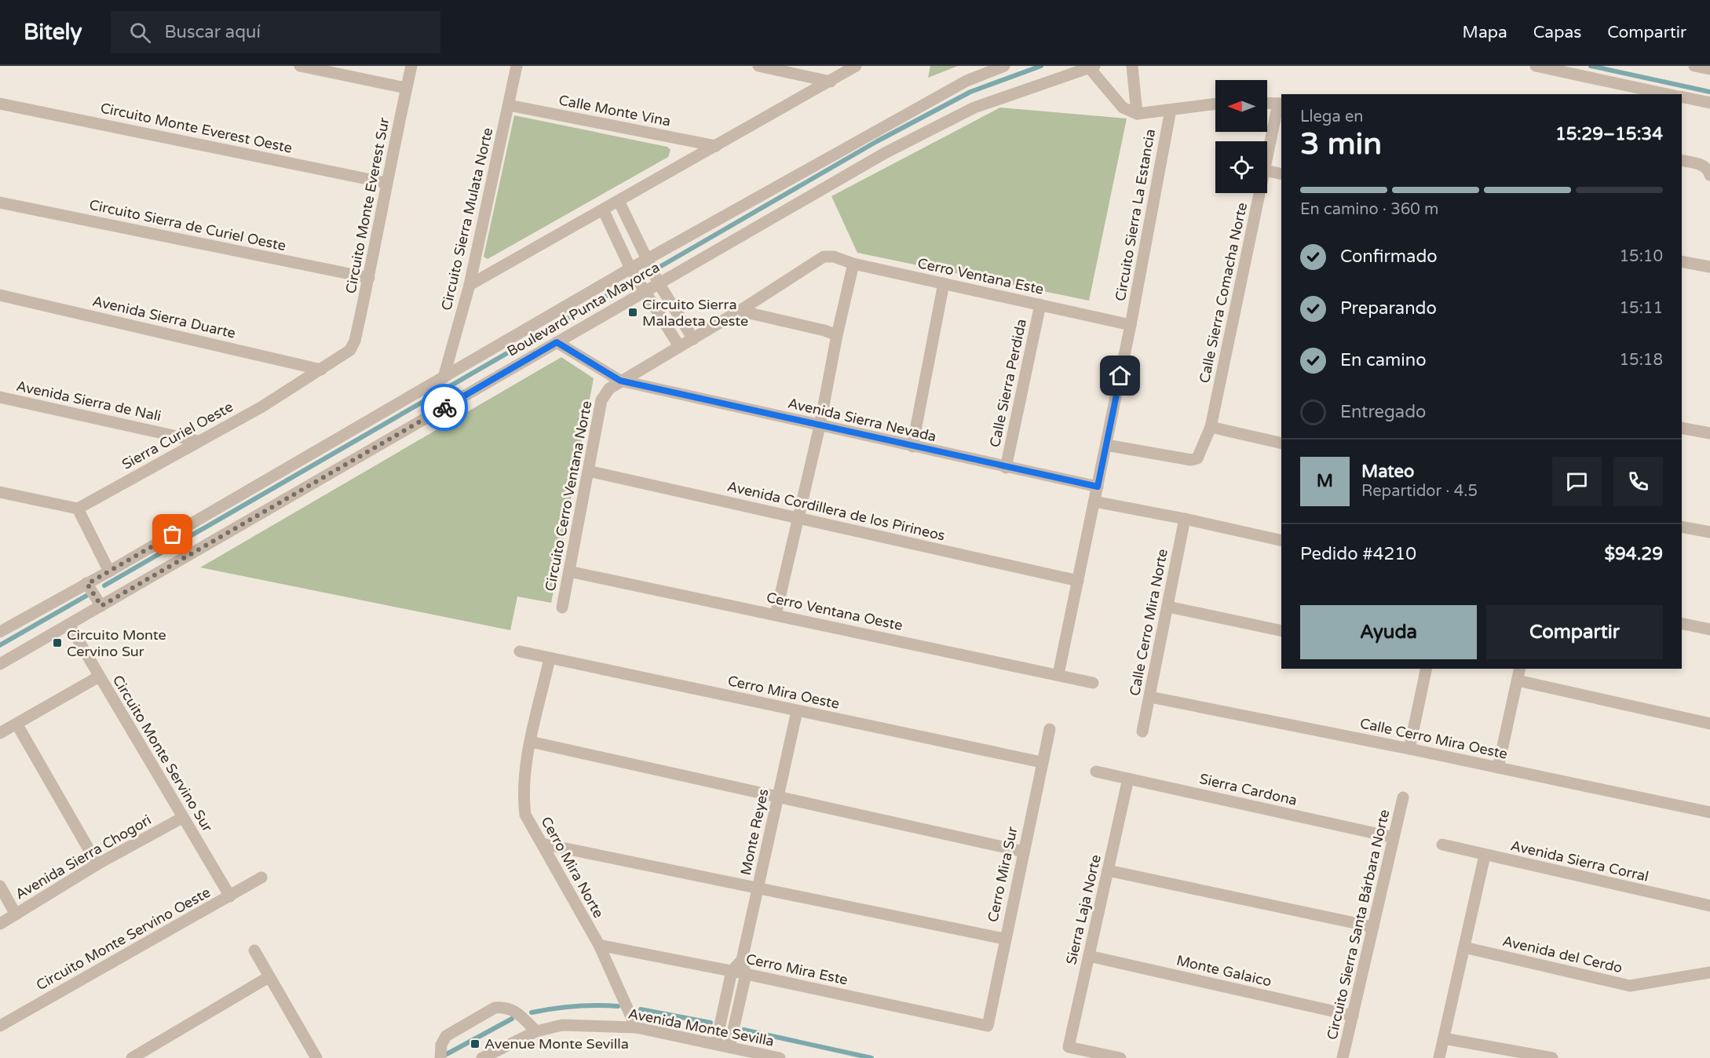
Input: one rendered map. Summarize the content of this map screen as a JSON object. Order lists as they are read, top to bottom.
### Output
{
  "streets": {
    "street": [
      "Calle Monte Vina",
      "Circuito Monte Everest Oeste",
      "Circuito Monte Everest Sur",
      "Circuito Sierra La Estancia",
      "Circuito Sierra Mulata Norte",
      "Circuito Sierra de Curiel Oeste",
      "Cerro Ventana Este",
      "Calle Sierra Comacha Norte",
      "Boulevard Punta Mayorca",
      "Avenida Sierra Duarte",
      "Calle Sierra Perdida",
      "Avenida Sierra de Nali",
      "Avenida Sierra Nevada",
      "Sierra Curiel Oeste",
      "Circuito Cerro Ventana Norte",
      "Avenida Cordillera de los Pirineos",
      "Cerro Ventana Oeste",
      "Calle Cerro Mira Norte",
      "Cerro Mira Oeste",
      "Calle Cerro Mira Oeste",
      "Circuito Monte Servino Sur",
      "Sierra Cardona",
      "Monte Reyes",
      "Avenida Sierra Chogori",
      "Avenida Sierra Corral",
      "Cerro Mira Norte",
      "Cerro Mira Sur",
      "Sierra Laja Norte",
      "Circuito Sierra Santa Bárbara Norte",
      "Circuito Monte Servino Oeste",
      "Avenida del Cerdo",
      "Cerro Mira Este",
      "Monte Galaico",
      "Avenida Monte Sevilla"
    ]
  },
  "crossings": [
    ["Calle Monte Vina", "Circuito Sierra Mulata Norte"],
    ["Circuito Monte Everest Oeste", "Circuito Monte Everest Sur"],
    ["Circuito Monte Everest Sur", "Circuito Sierra de Curiel Oeste"],
    ["Circuito Monte Everest Sur", "Sierra Curiel Oeste"],
    ["Circuito Sierra La Estancia", "Cerro Ventana Este"],
    ["Circuito Sierra La Estancia", "Calle Sierra Comacha Norte"],
    ["Circuito Sierra La Estancia", "Avenida Sierra Nevada"],
    ["Circuito Sierra La Estancia", "Avenida Cordillera de los Pirineos"],
    ["Circuito Sierra La Estancia", "Cerro Ventana Oeste"],
    ["Circuito Sierra Mulata Norte", "Boulevard Punta Mayorca"],
    ["Cerro Ventana Este", "Calle Sierra Perdida"],
    ["Cerro Ventana Este", "Circuito Cerro Ventana Norte"],
    ["Boulevard Punta Mayorca", "Avenida Sierra Nevada"],
    ["Boulevard Punta Mayorca", "Circuito Monte Servino Sur"],
    ["Avenida Sierra Duarte", "Sierra Curiel Oeste"],
    ["Calle Sierra Perdida", "Avenida Sierra Nevada"],
    ["Avenida Sierra de Nali", "Sierra Curiel Oeste"],
    ["Avenida Sierra Nevada", "Circuito Cerro Ventana Norte"],
    ["Circuito Cerro Ventana Norte", "Avenida Cordillera de los Pirineos"],
    ["Circuito Cerro Ventana Norte", "Cerro Ventana Oeste"],
    ["Calle Cerro Mira Norte", "Calle Cerro Mira Oeste"],
    ["Cerro Mira Oeste", "Monte Reyes"],
    ["Cerro Mira Oeste", "Cerro Mira Norte"],
    ["Cerro Mira Oeste", "Cerro Mira Sur"],
    ["Circuito Monte Servino Sur", "Avenida Sierra Chogori"],
    ["Circuito Monte Servino Sur", "Circuito Monte Servino Oeste"],
    ["Sierra Cardona", "Sierra Laja Norte"],
    ["Sierra Cardona", "Circuito Sierra Santa Bárbara Norte"],
    ["Monte Reyes", "Cerro Mira Este"],
    ["Monte Reyes", "Avenida Monte Sevilla"],
    ["Cerro Mira Norte", "Cerro Mira Este"],
    ["Cerro Mira Norte", "Avenida Monte Sevilla"],
    ["Cerro Mira Sur", "Cerro Mira Este"],
    ["Sierra Laja Norte", "Monte Galaico"],
    ["Circuito Sierra Santa Bárbara Norte", "Monte Galaico"]
  ],
  "places": {
    "transit": ["Circuito Sierra Maladeta Oeste", "Circuito Monte Cervino Sur", "Avenue Monte Sevilla"]
  },
  "north": "left",
  "page": {
    "header": "Bitely",
    "search": "Buscar aquí",
    "nav": ["Mapa", "Capas", "Compartir"],
    "heading": ["3 min", "Llega en", "15:29–15:34"],
    "panel": [
      "Mateo",
      "Repartidor · 4.5",
      "Pedido #4210",
      "$94.29"
    ],
    "bar": "En camino · 360 m",
    "list": [
      ["Confirmado", "15:10"],
      ["Preparando", "15:11"],
      ["En camino", "15:18"],
      "Entregado"
    ],
    "round": "M",
    "buttons": ["Ayuda", "Compartir"]
  }
}
